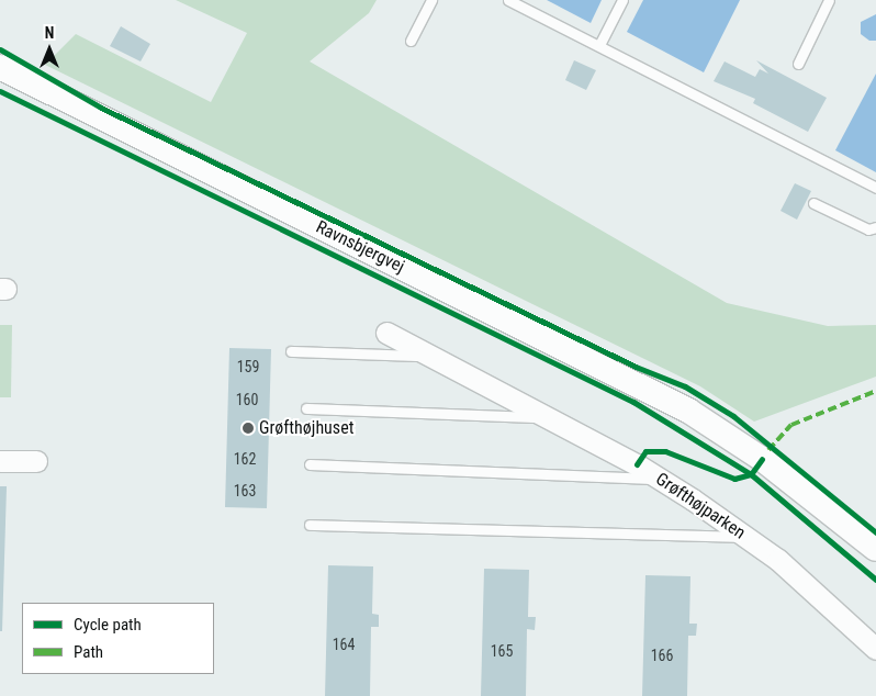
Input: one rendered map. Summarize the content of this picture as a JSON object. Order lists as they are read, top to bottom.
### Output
{
  "streets": {
    "street": ["Ravnsbjergvej", "Grøfthøjparken"]
  },
  "places": ["Grøfthøjhuset"],
  "house_numbers": [
    "159",
    "160",
    "162",
    "163",
    "164",
    "165",
    "166"
  ],
  "legend": ["Cycle path", "Path"],
  "north": "top"
}
